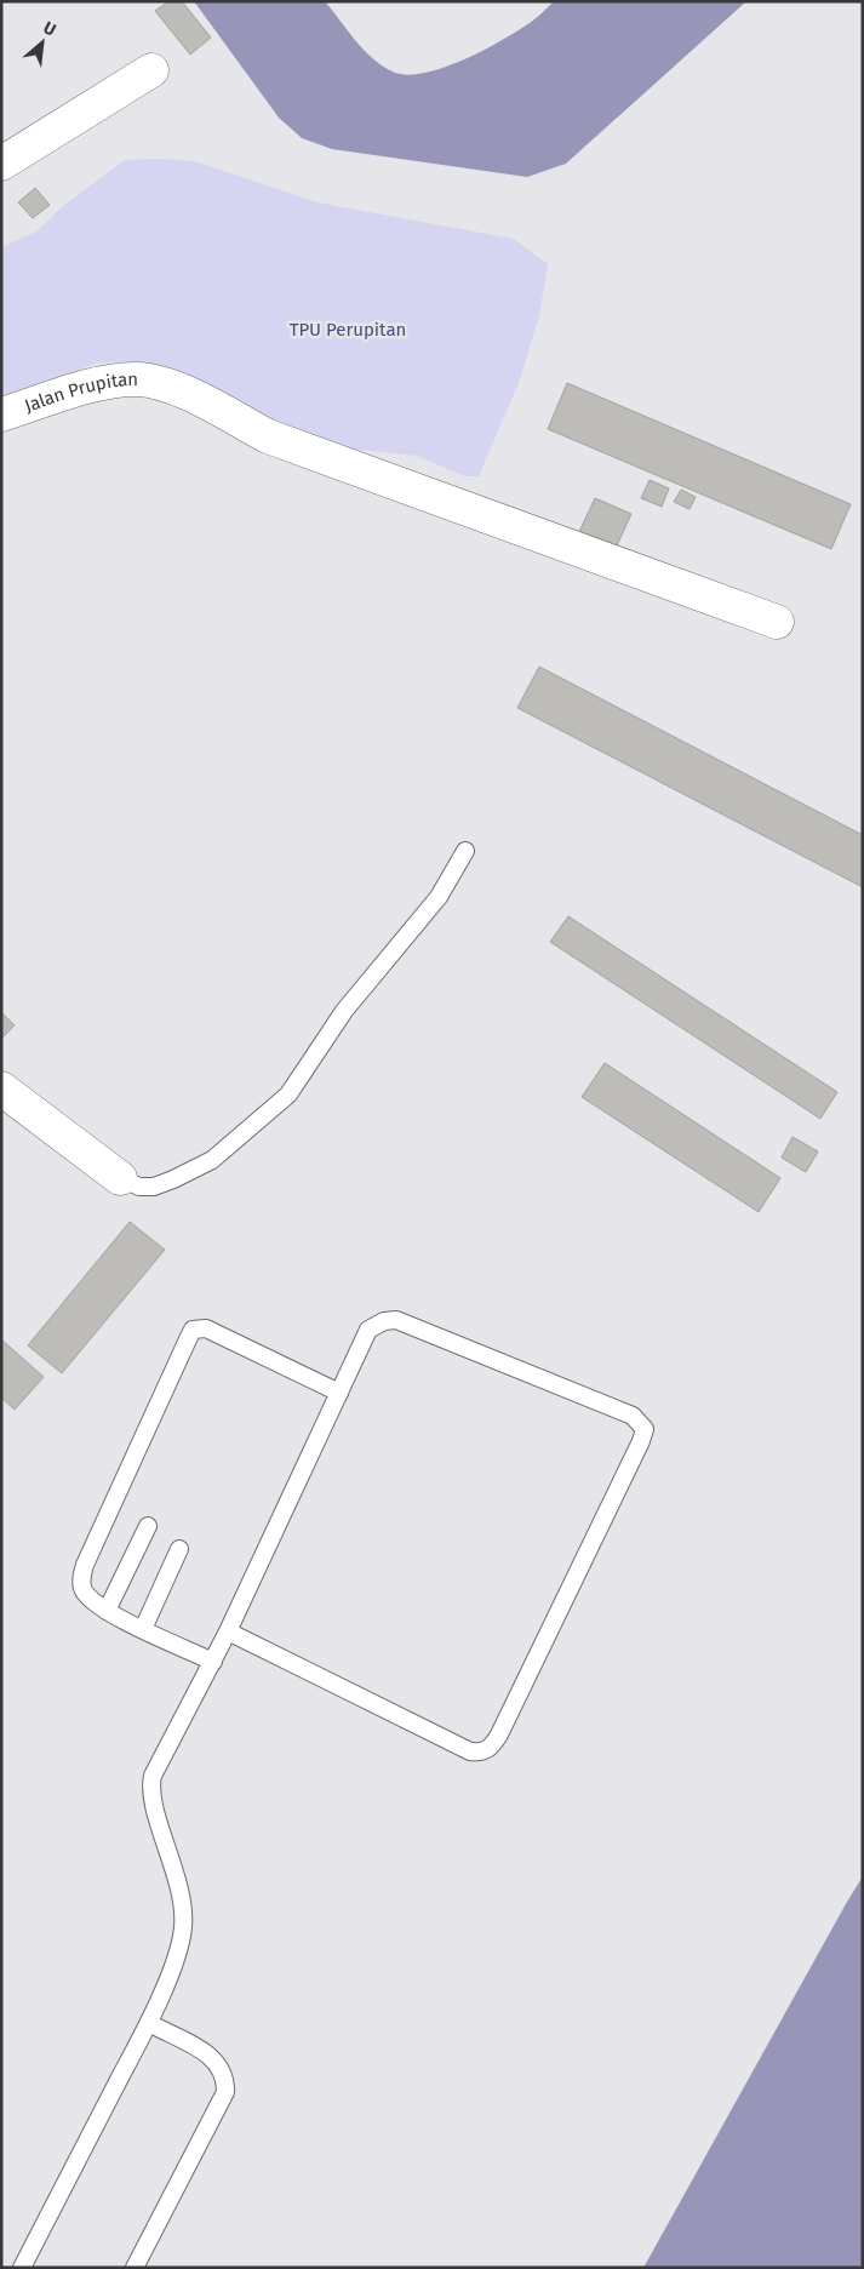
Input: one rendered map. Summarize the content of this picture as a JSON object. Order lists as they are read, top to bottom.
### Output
{
  "streets": {
    "street": ["Jalan Prupitan"]
  },
  "parks": ["TPU Perupitan"],
  "north": "top right"
}
